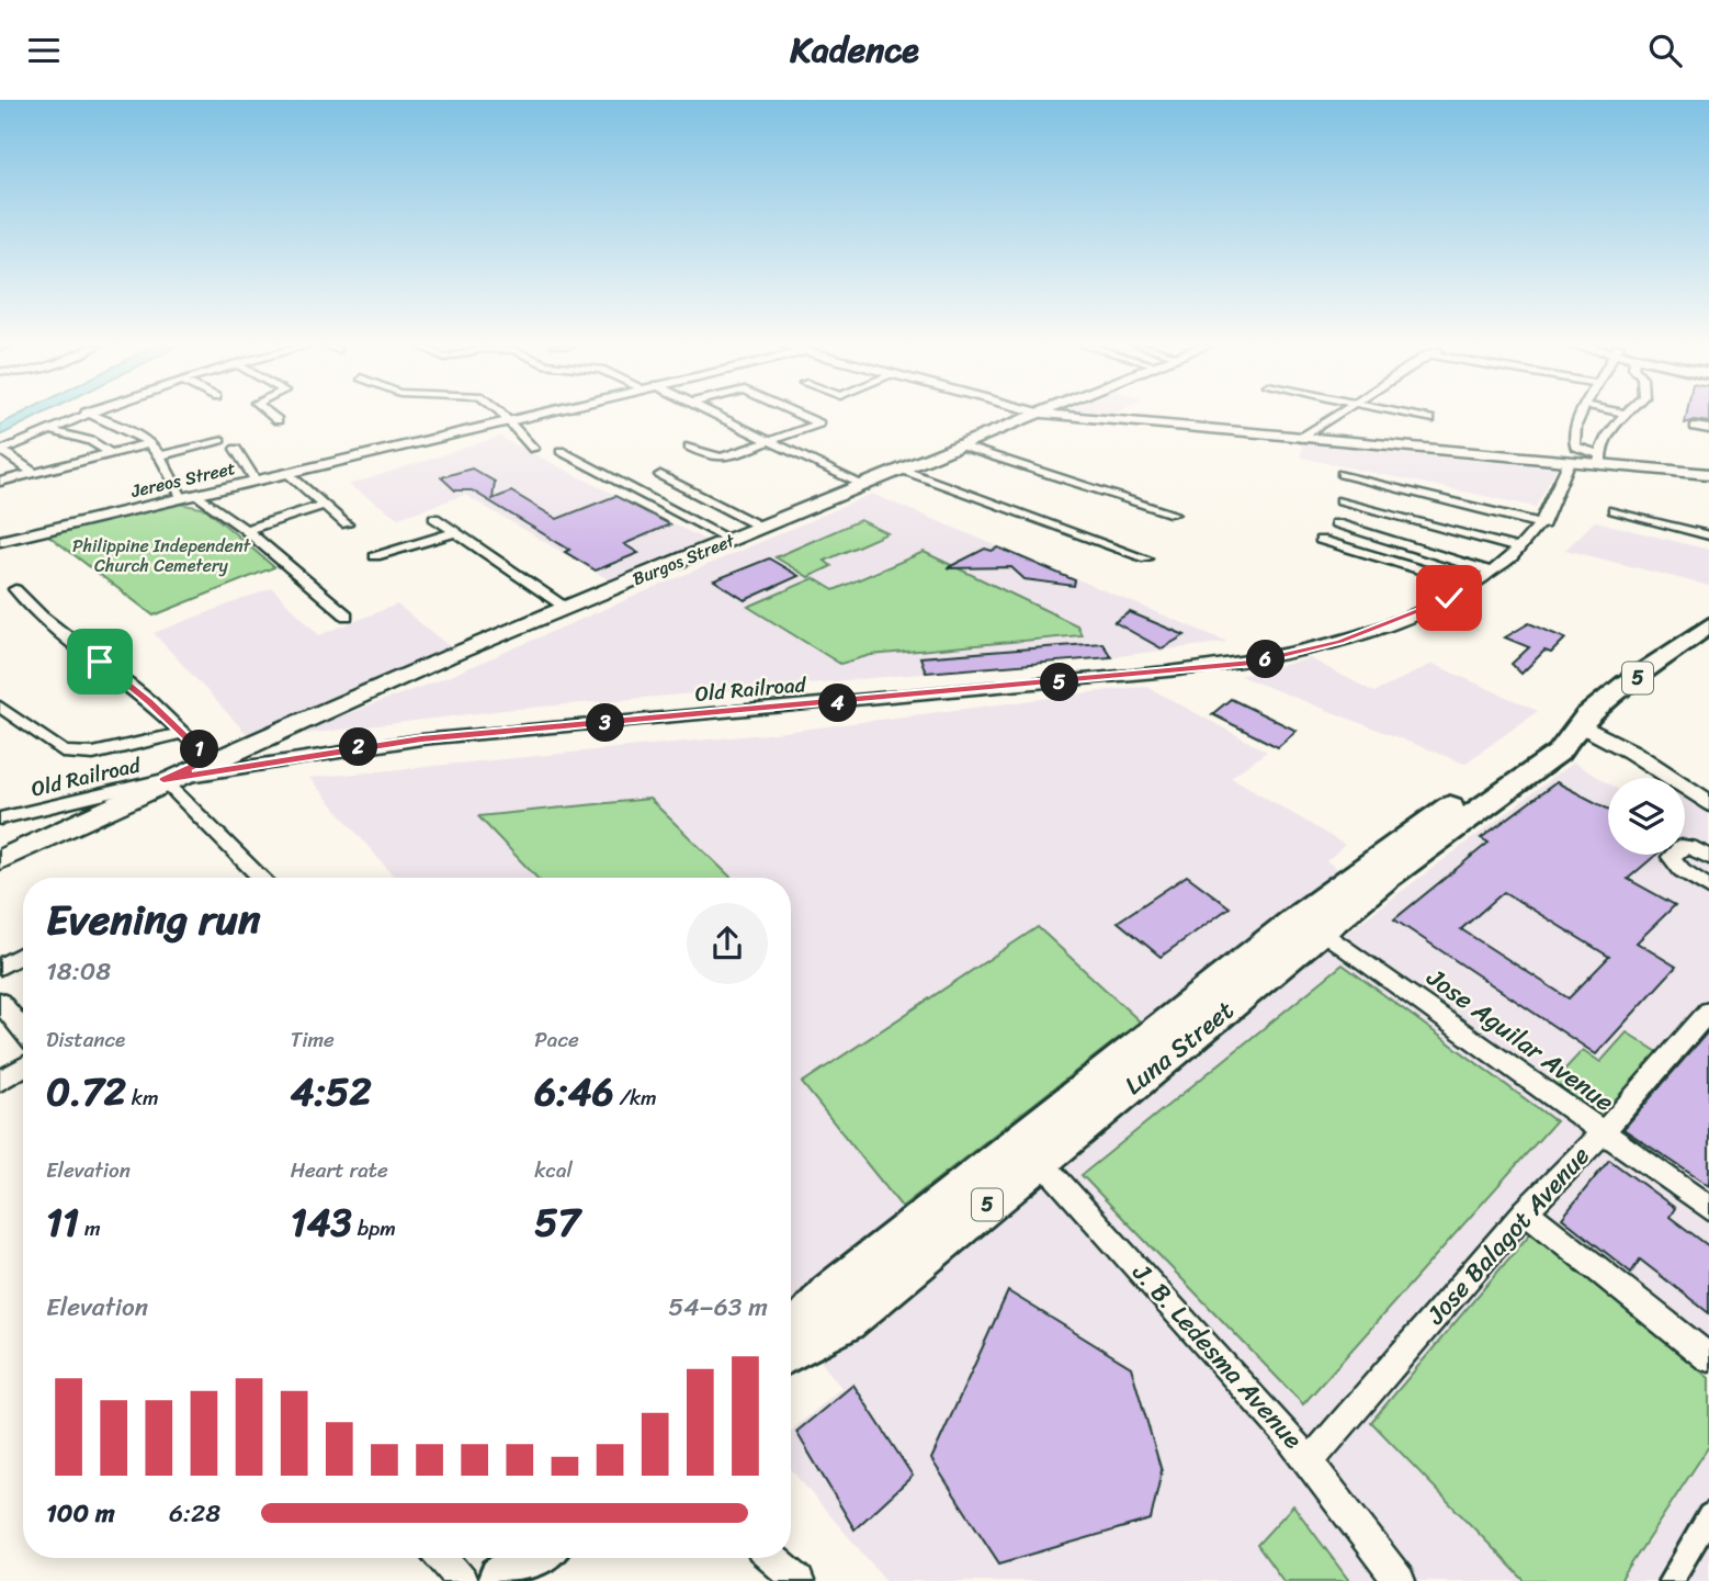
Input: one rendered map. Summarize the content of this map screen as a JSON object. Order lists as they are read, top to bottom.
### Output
{
  "streets": {
    "main road": ["Burgos Street", "5", "Luna Street"],
    "street": [
      "Jereos Street",
      "Old Railroad",
      "Jose Aguilar Avenue",
      "Jose Balagot Avenue",
      "J. B. Ledesma Avenue"
    ]
  },
  "crossings": [
    ["Burgos Street", "Old Railroad"],
    ["Jose Aguilar Avenue", "Luna Street"],
    ["Jose Aguilar Avenue", "Jose Balagot Avenue"],
    ["Luna Street", "J. B. Ledesma Avenue"],
    ["Jose Balagot Avenue", "J. B. Ledesma Avenue"]
  ],
  "parks": ["Philippine Independent Church Cemetery"],
  "page": {
    "header": "Kadence",
    "pins": [
      "6",
      "5",
      "4",
      "3",
      "2",
      "1"
    ],
    "heading": ["Evening run", "18:08"],
    "stats": [
      ["Distance", "0.72 km"],
      ["Time", "4:52"],
      ["Pace", "6:46 /km"],
      ["Elevation", "11 m"],
      ["Heart rate", "143 bpm"],
      ["kcal", "57"]
    ],
    "chart": ["Elevation", "54–63 m"],
    "list": [
      {
        "name": "100 m",
        "note": "6:28"
      }
    ]
  }
}
